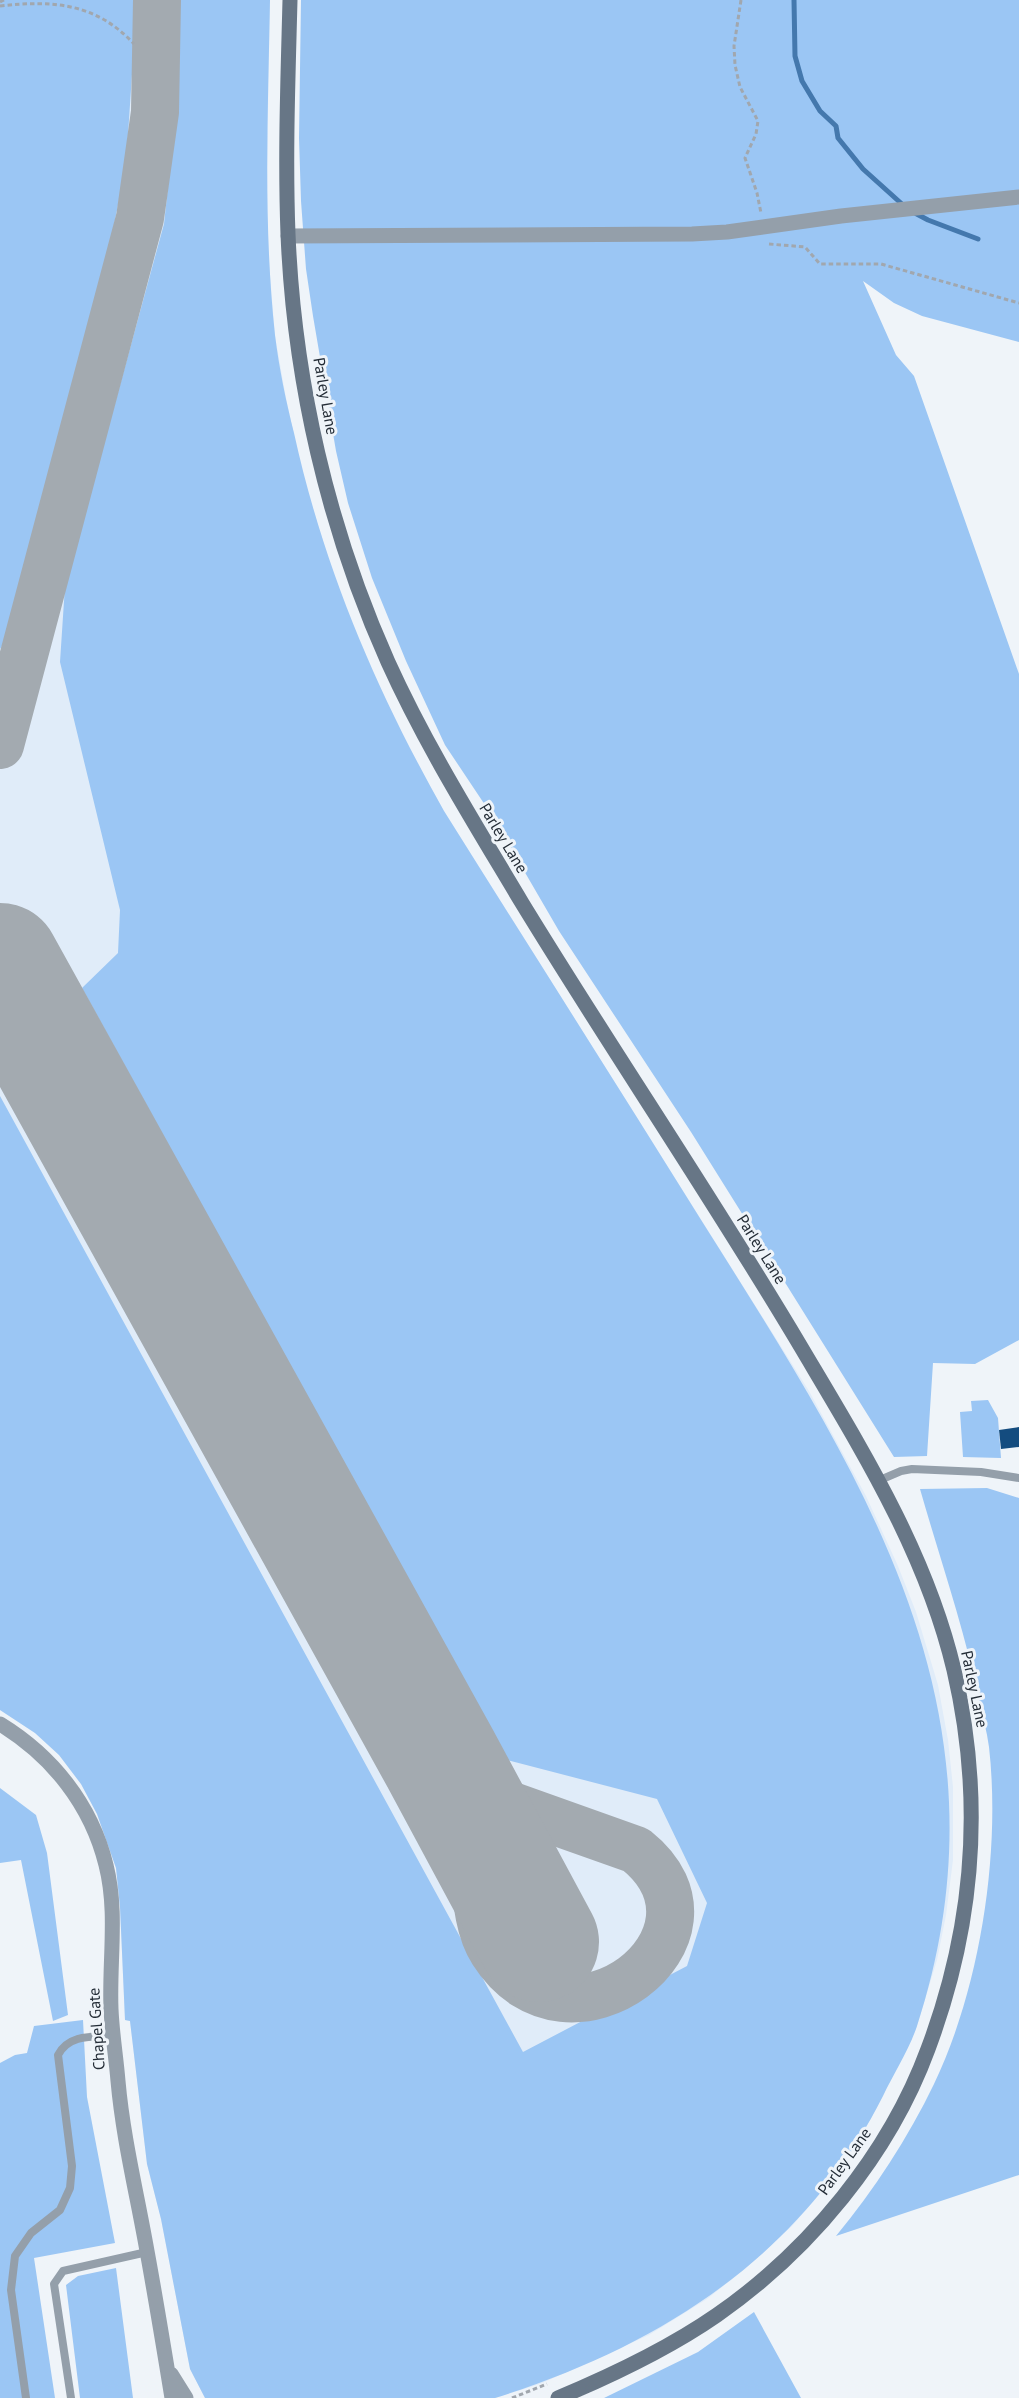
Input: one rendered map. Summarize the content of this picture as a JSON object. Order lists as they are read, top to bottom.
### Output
{
  "streets": {
    "main road": ["Parley Lane"],
    "street": ["Chapel Gate"]
  }
}
